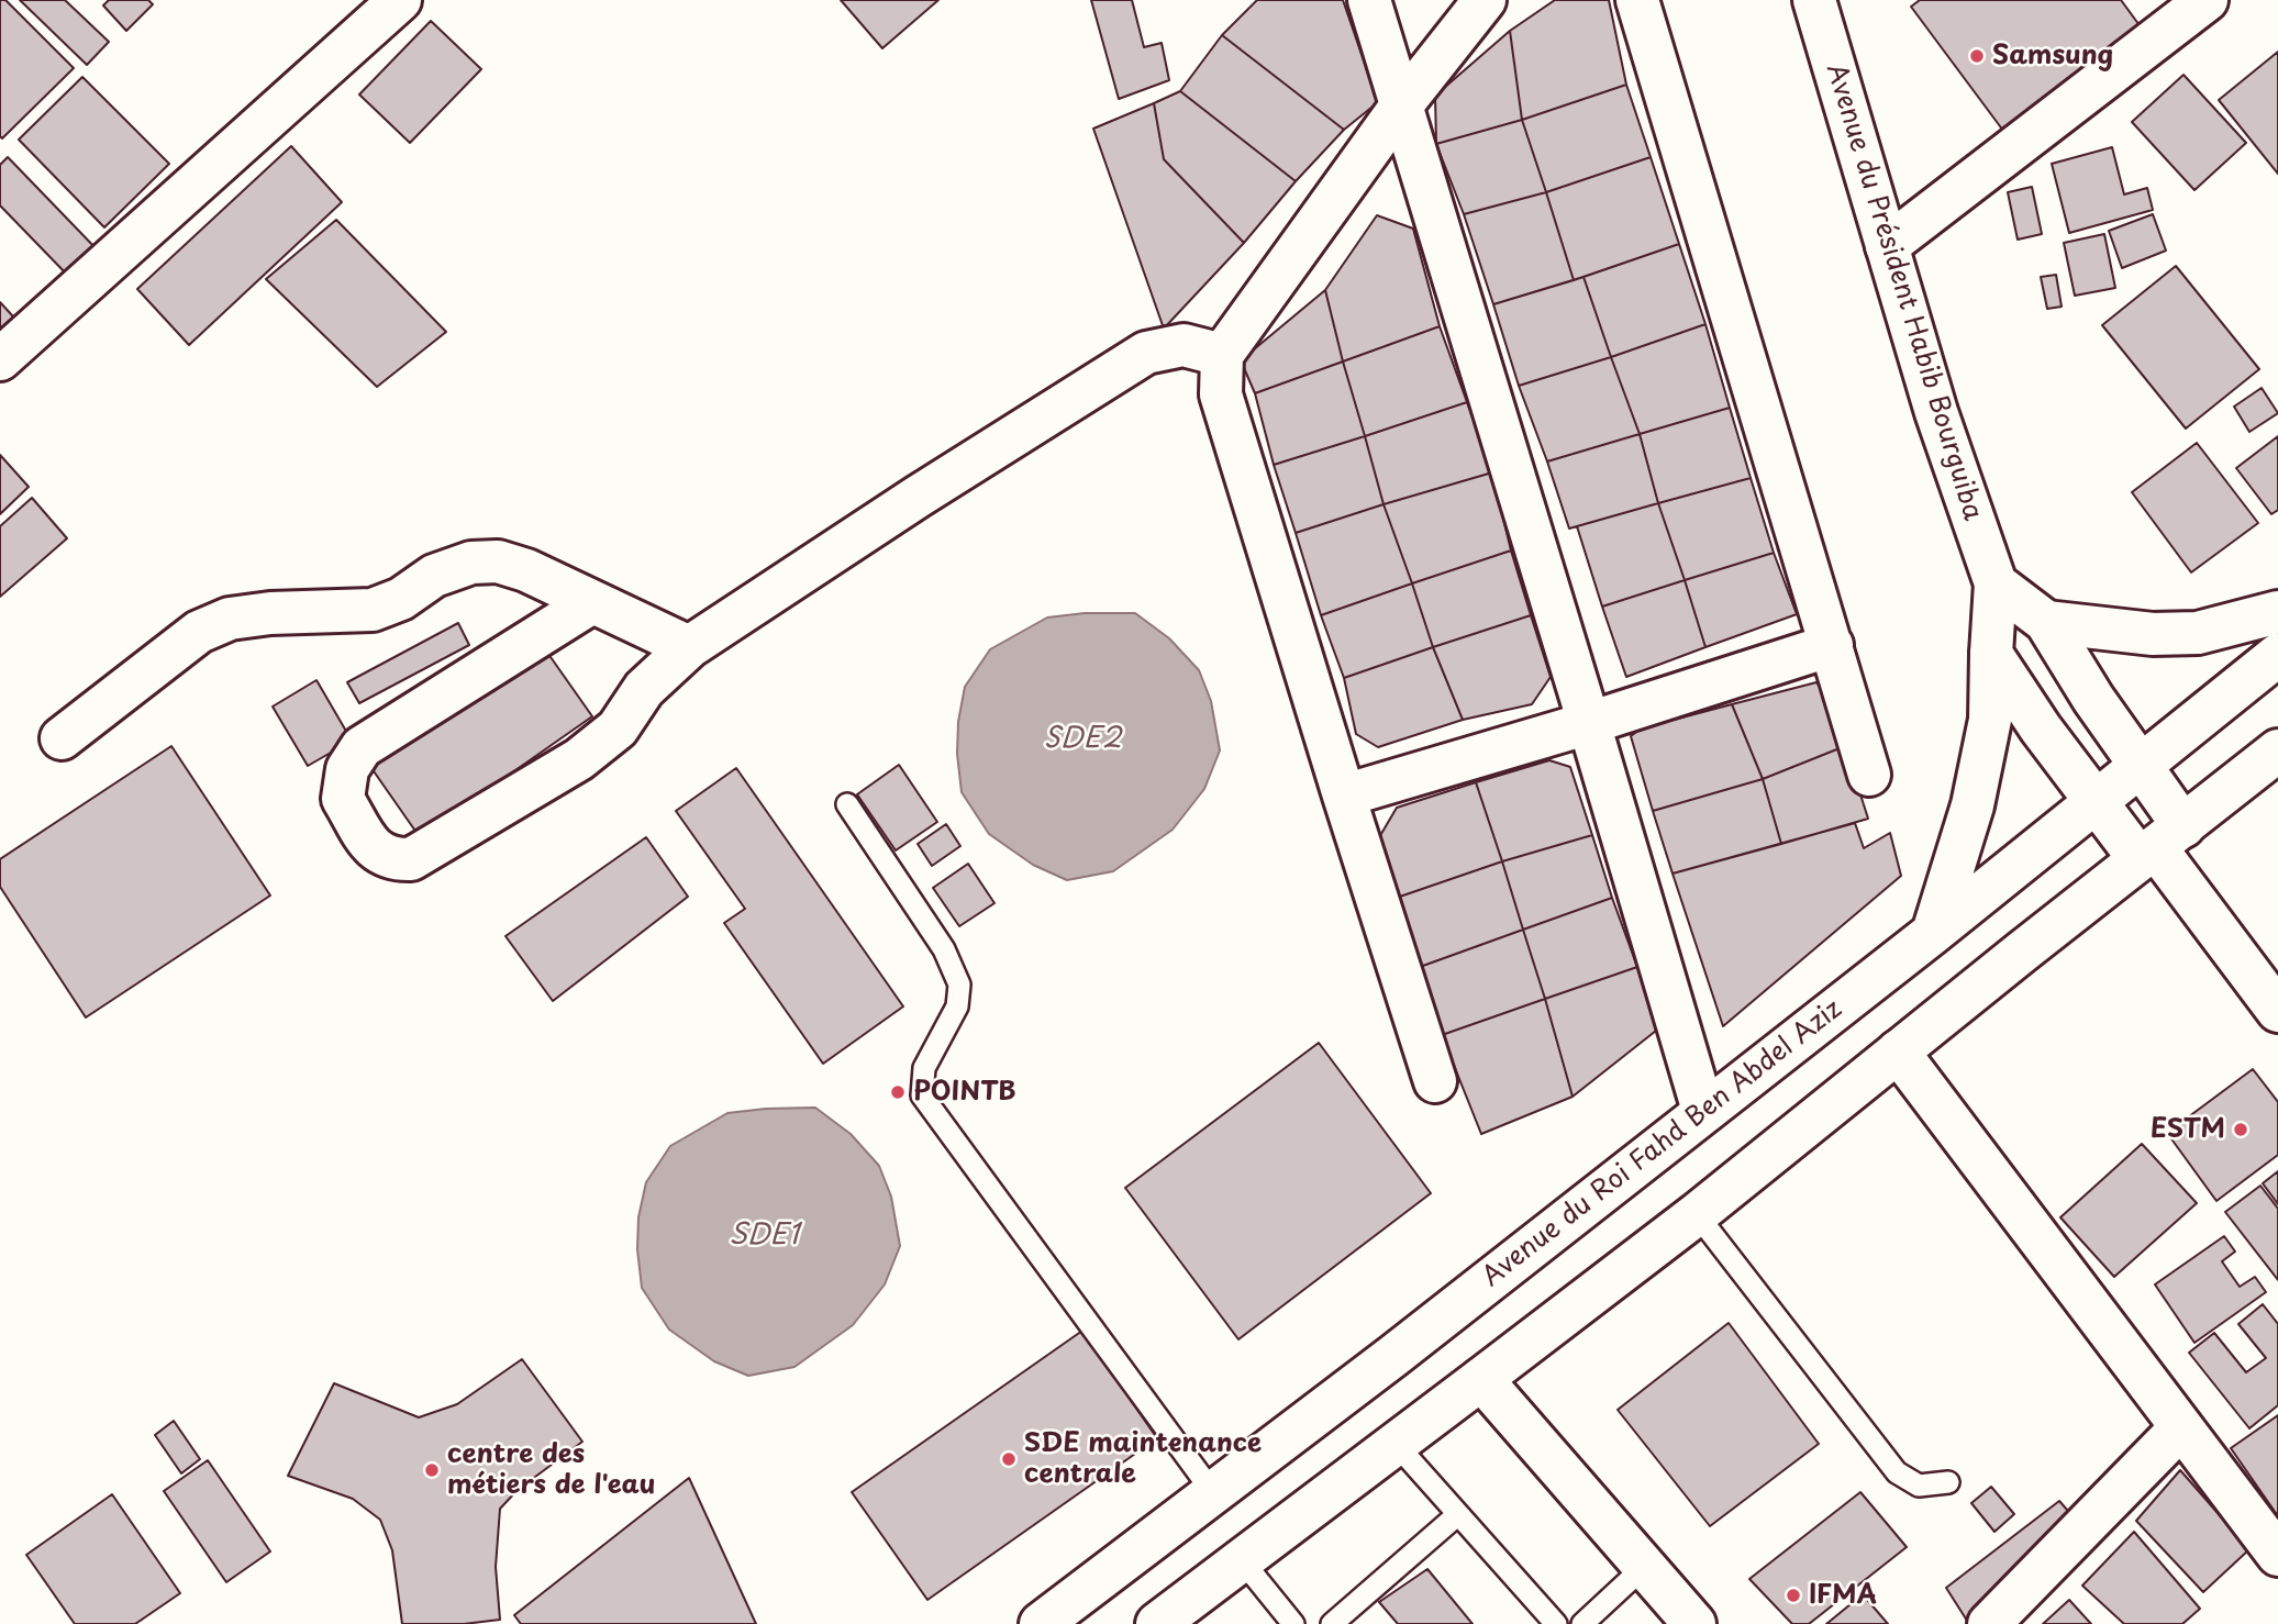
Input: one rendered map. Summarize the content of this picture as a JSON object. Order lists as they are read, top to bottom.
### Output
{
  "streets": {
    "street": ["Avenue du Président Habib Bourguiba", "Avenue du Roi Fahd Ben Abdel Aziz"]
  },
  "water": ["SDE2", "SDE1"],
  "places": [
    "Samsung",
    "POINTB",
    "ESTM",
    "SDE maintenance centrale",
    "centre des métiers de l'eau",
    "IFMA"
  ]
}
